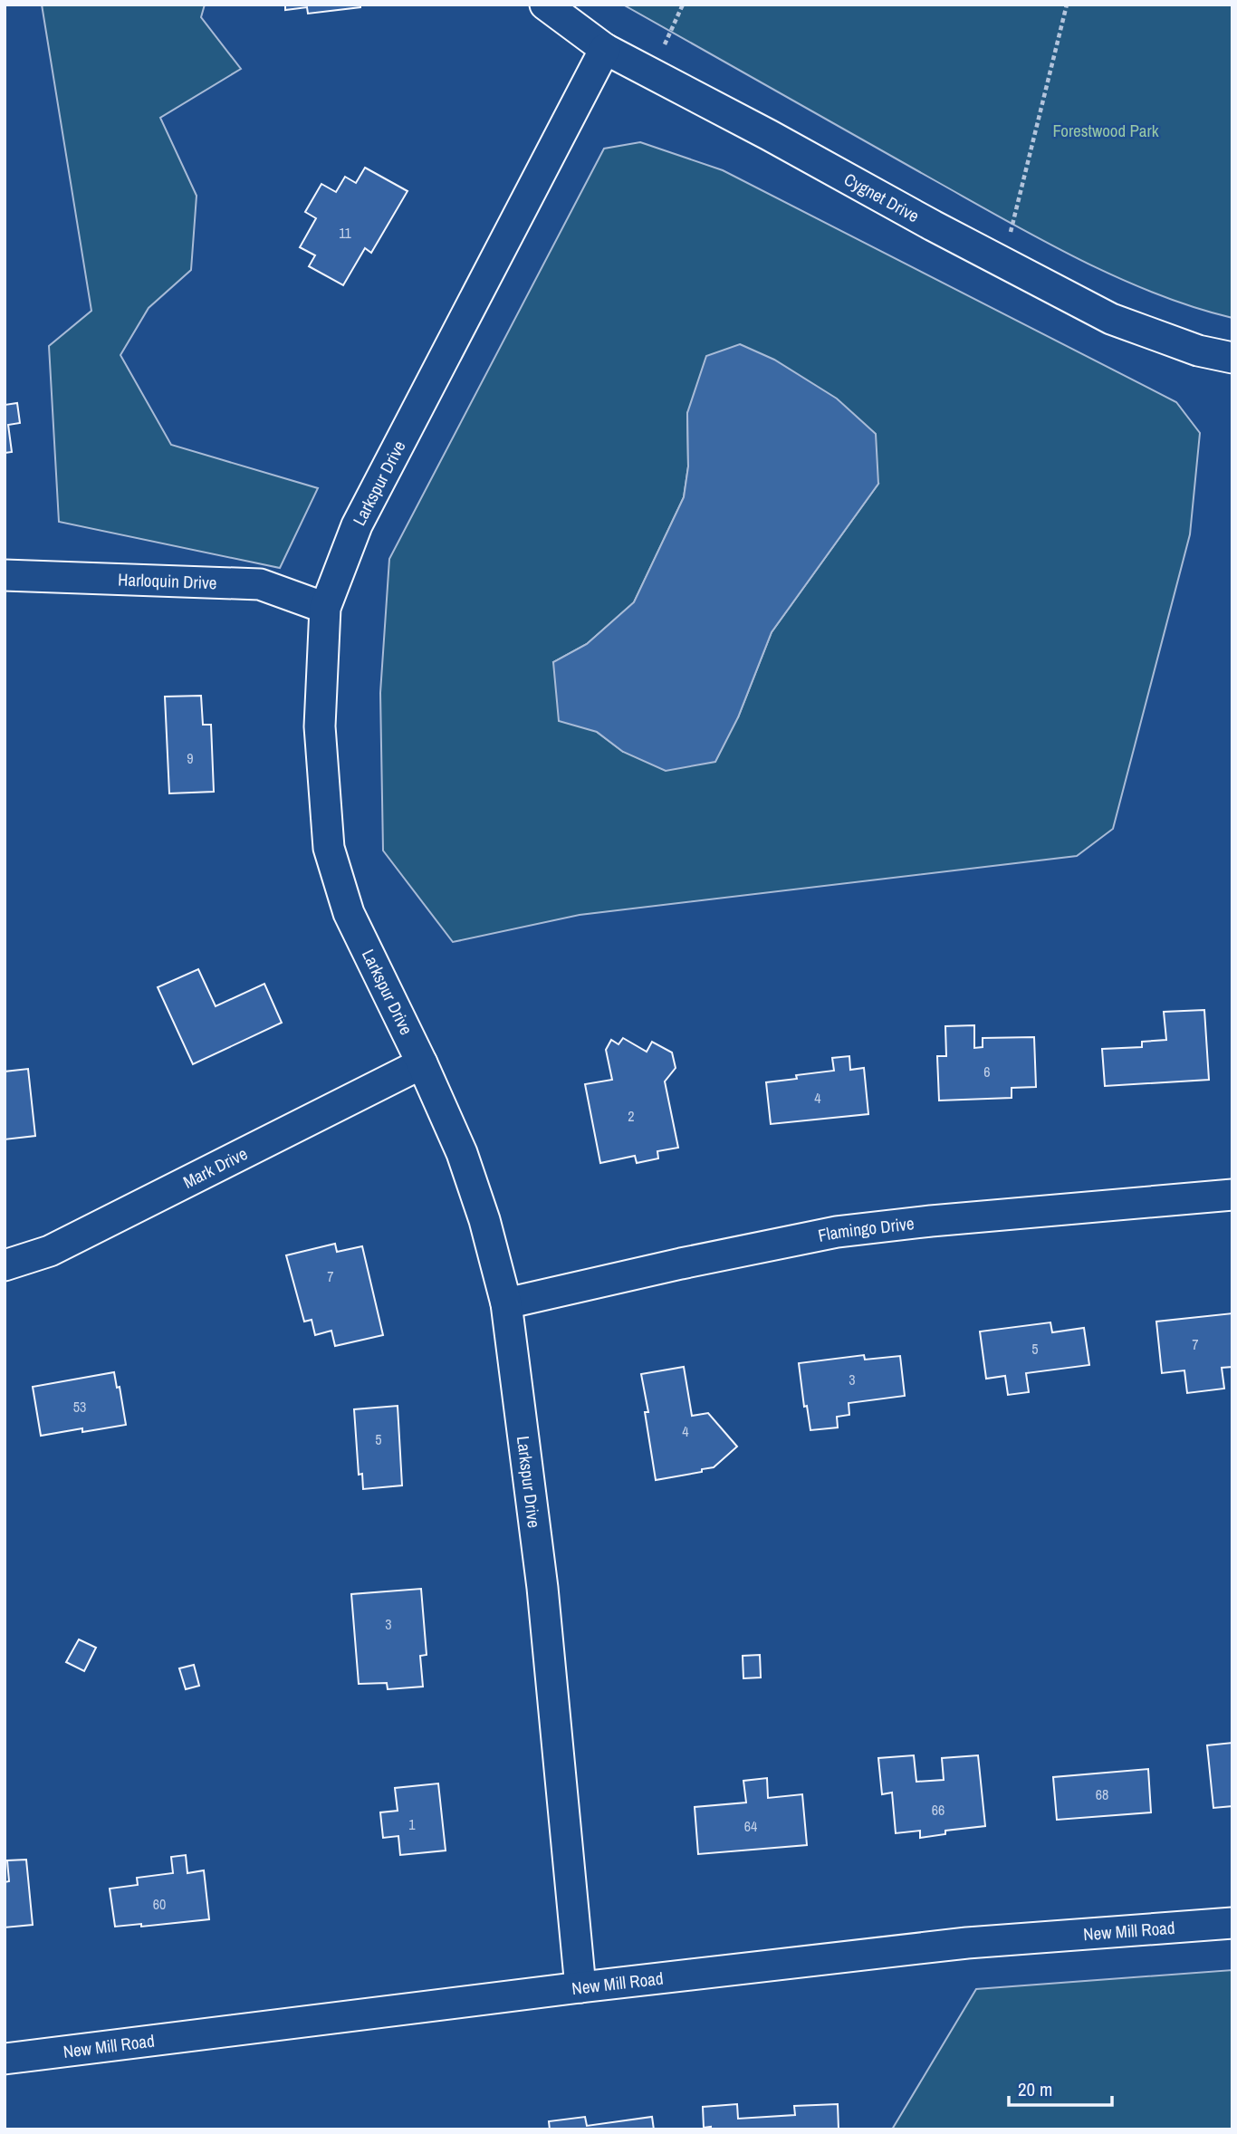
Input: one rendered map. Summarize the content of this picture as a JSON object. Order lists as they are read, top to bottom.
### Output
{
  "streets": {
    "street": [
      "Cygnet Drive",
      "Larkspur Drive",
      "Harloquin Drive",
      "Mark Drive",
      "Flamingo Drive",
      "New Mill Road"
    ]
  },
  "crossings": [
    ["Cygnet Drive", "Larkspur Drive"],
    ["Larkspur Drive", "Harloquin Drive"],
    ["Larkspur Drive", "Mark Drive"],
    ["Larkspur Drive", "Flamingo Drive"],
    ["Larkspur Drive", "New Mill Road"]
  ],
  "parks": ["Forestwood Park"],
  "house_numbers": [
    "11",
    "9",
    "6",
    "4",
    "2",
    "7",
    "7",
    "5",
    "3",
    "53",
    "4",
    "5",
    "3",
    "68",
    "66",
    "1",
    "64",
    "60"
  ],
  "scale_bar": "20 m"
}
